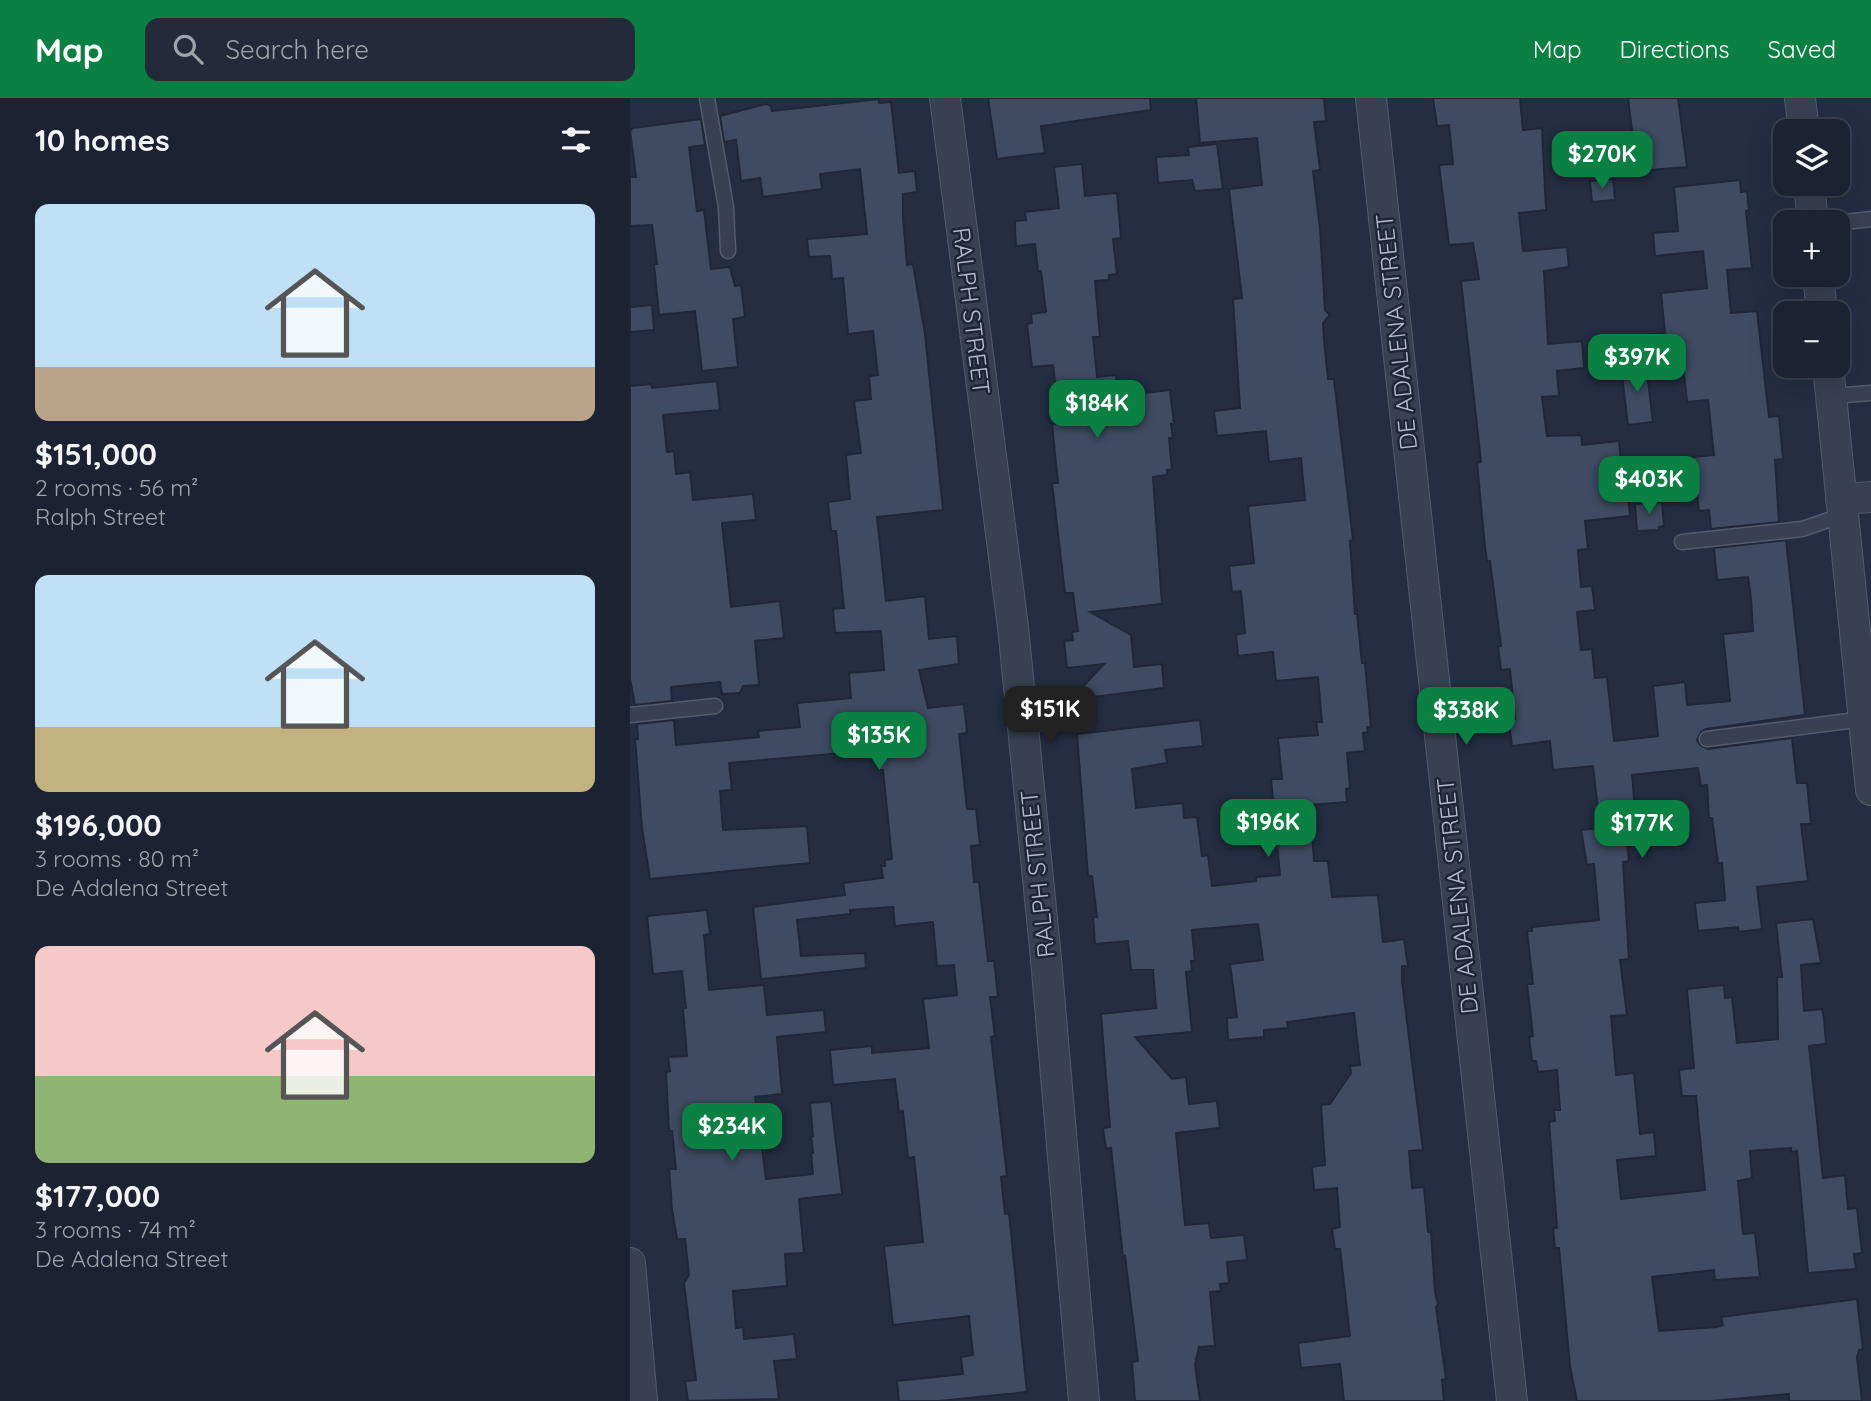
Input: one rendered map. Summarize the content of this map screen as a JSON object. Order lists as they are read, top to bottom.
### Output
{
  "streets": {
    "street": ["RALPH STREET", "DE ADALENA STREET"]
  },
  "page": {
    "header": "Map",
    "search": "Search here",
    "nav": ["Map", "Directions", "Saved"],
    "heading": "10 homes",
    "map_buttons": ["+", "−"],
    "price": [
      "$270K",
      "$397K",
      "$184K",
      "$403K",
      "$151K",
      "$338K",
      "$135K",
      "$196K",
      "$177K",
      "$234K"
    ],
    "list": [
      {
        "name": "$151,000",
        "note": "2 rooms · 56 m² · Ralph Street"
      },
      {
        "name": "$196,000",
        "note": "3 rooms · 80 m² · De Adalena Street"
      },
      {
        "name": "$177,000",
        "note": "3 rooms · 74 m² · De Adalena Street"
      }
    ]
  }
}
